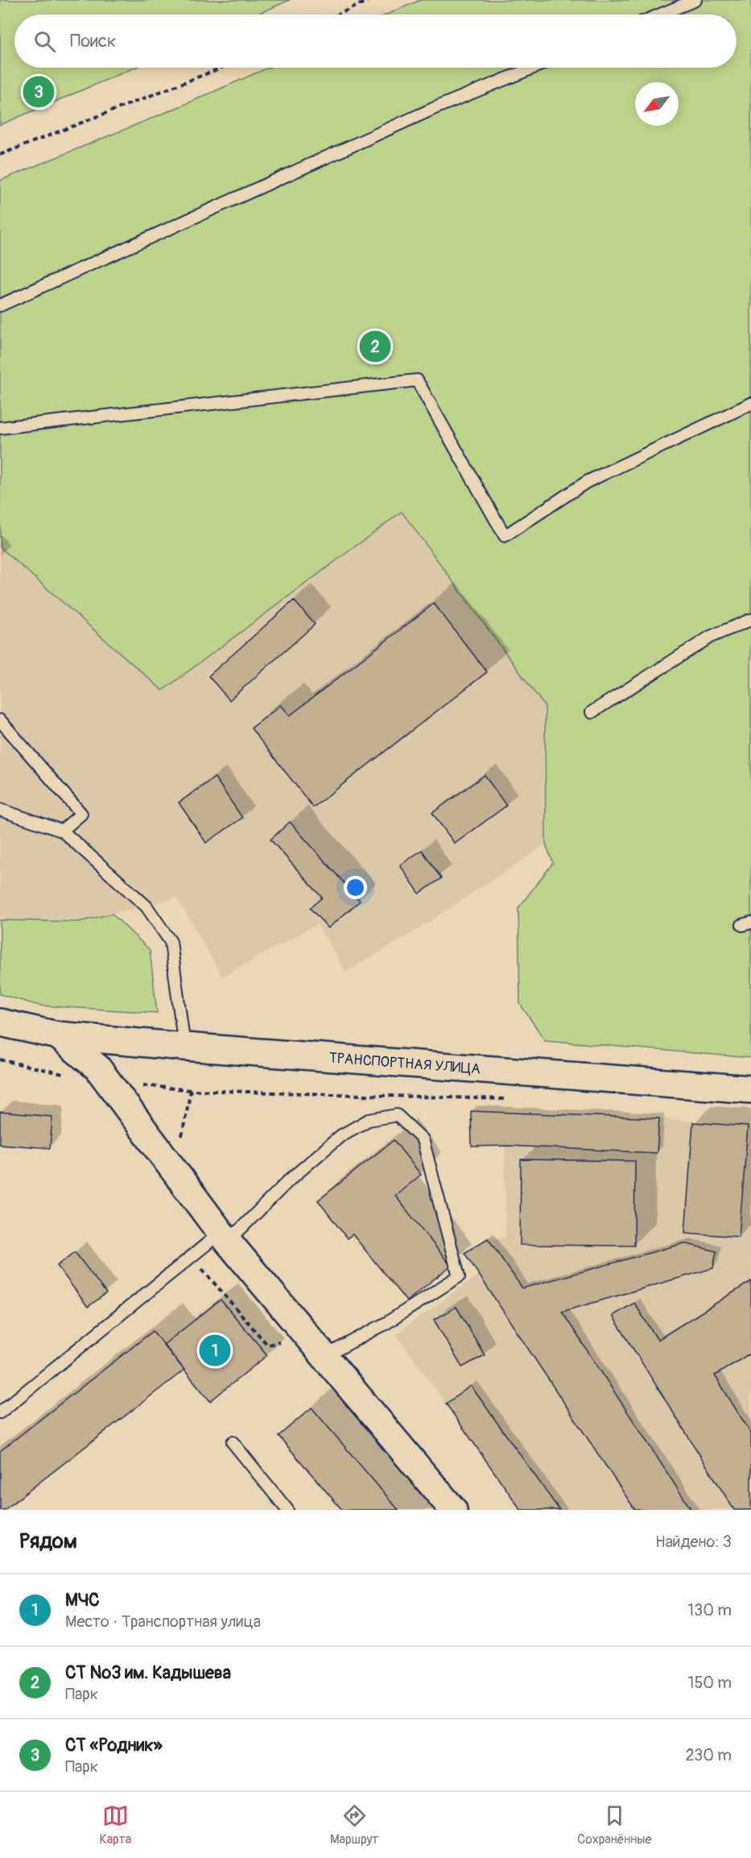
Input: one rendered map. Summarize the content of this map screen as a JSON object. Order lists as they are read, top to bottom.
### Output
{
  "streets": {
    "street": ["ТРАНСПОРТНАЯ УЛИЦА"]
  },
  "north": "bottom left",
  "page": {
    "search": "Поиск",
    "pins": ["3", "2", "1"],
    "heading": ["Рядом", "Найдено: 3"],
    "list": [
      {
        "mark": "1",
        "name": "МЧС",
        "note": "Место · Транспортная улица",
        "value": "130 m"
      },
      {
        "mark": "2",
        "name": "СТ №3 им. Кадышева",
        "note": "Парк",
        "value": "150 m"
      },
      {
        "mark": "3",
        "name": "СТ «Родник»",
        "note": "Парк",
        "value": "230 m"
      }
    ],
    "nav": ["Карта", "Маршрут", "Сохранённые"]
  }
}
